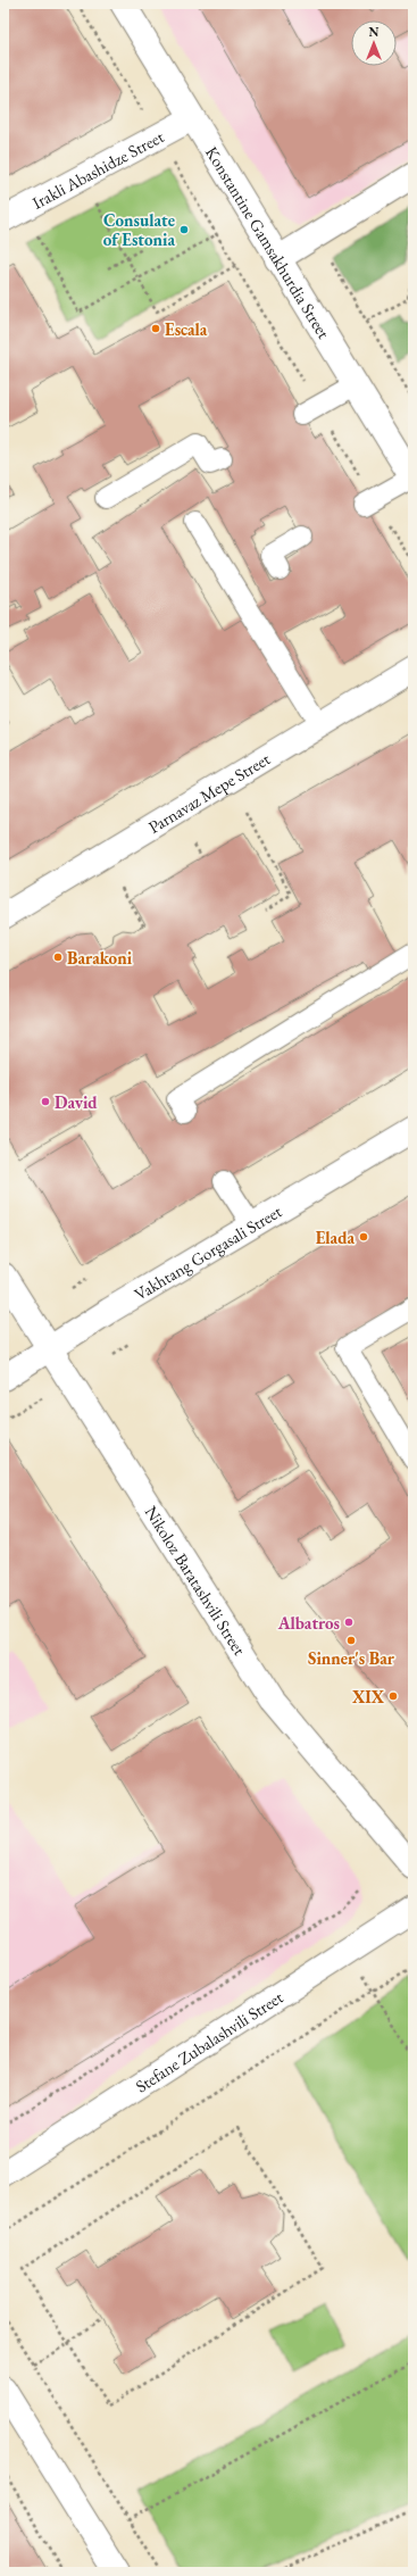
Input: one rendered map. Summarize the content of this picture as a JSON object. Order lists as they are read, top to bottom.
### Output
{
  "streets": {
    "street": [
      "Irakli Abashidze Street",
      "Konstantine Gamsakhurdia Street",
      "Parnavaz Mepe Street",
      "Vakhtang Gorgasali Street",
      "Nikoloz Baratashvili Street",
      "Stefane Zubalashvili Street"
    ]
  },
  "crossings": [
    ["Irakli Abashidze Street", "Konstantine Gamsakhurdia Street"],
    ["Vakhtang Gorgasali Street", "Nikoloz Baratashvili Street"]
  ],
  "places": [
    "Consulate of Estonia",
    "Escala",
    "Barakoni",
    "David",
    "Elada",
    "Albatros",
    "Sinner's Bar",
    "XIX"
  ],
  "north": "top"
}
